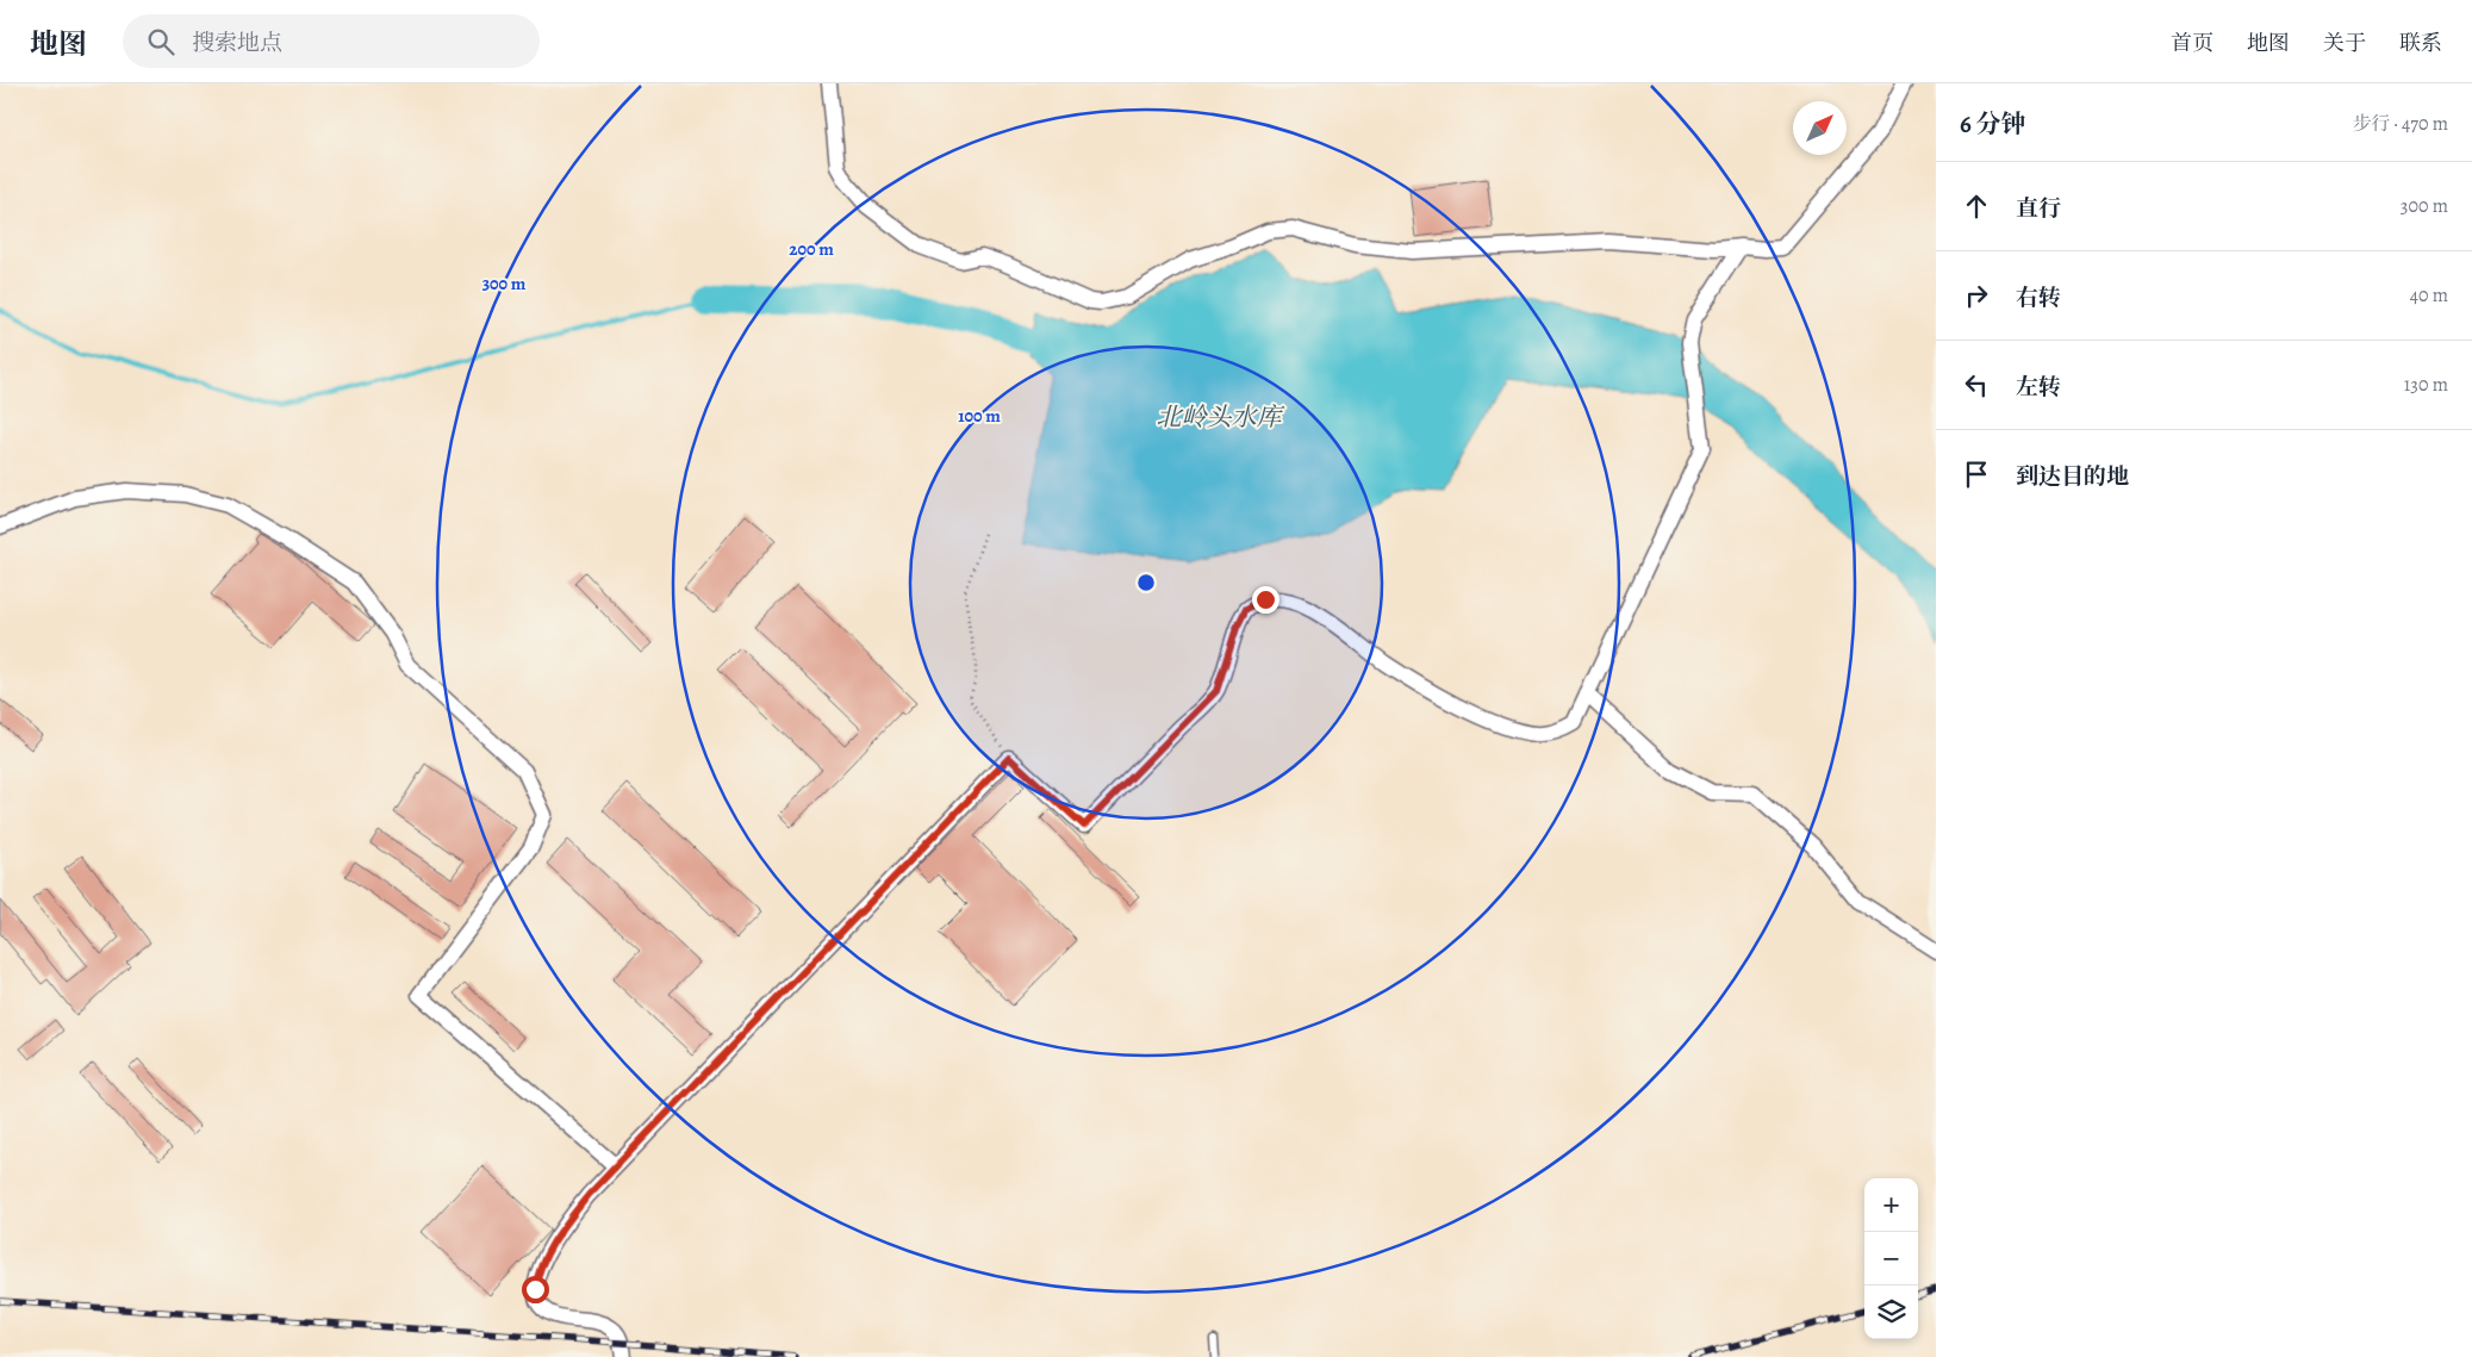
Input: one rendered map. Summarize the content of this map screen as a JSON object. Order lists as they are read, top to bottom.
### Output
{
  "water": ["北岭头水库"],
  "north": "top right",
  "page": {
    "header": "地图",
    "search": "搜索地点",
    "nav": [
      "首页",
      "地图",
      "关于",
      "联系"
    ],
    "heading": ["6 分钟", "步行 · 470 m"],
    "list": [
      ["直行", "300 m"],
      ["右转", "40 m"],
      ["左转", "130 m"],
      "到达目的地"
    ],
    "map_buttons": ["+", "−"]
  },
  "rings": ["200 m", "300 m", "100 m"]
}
